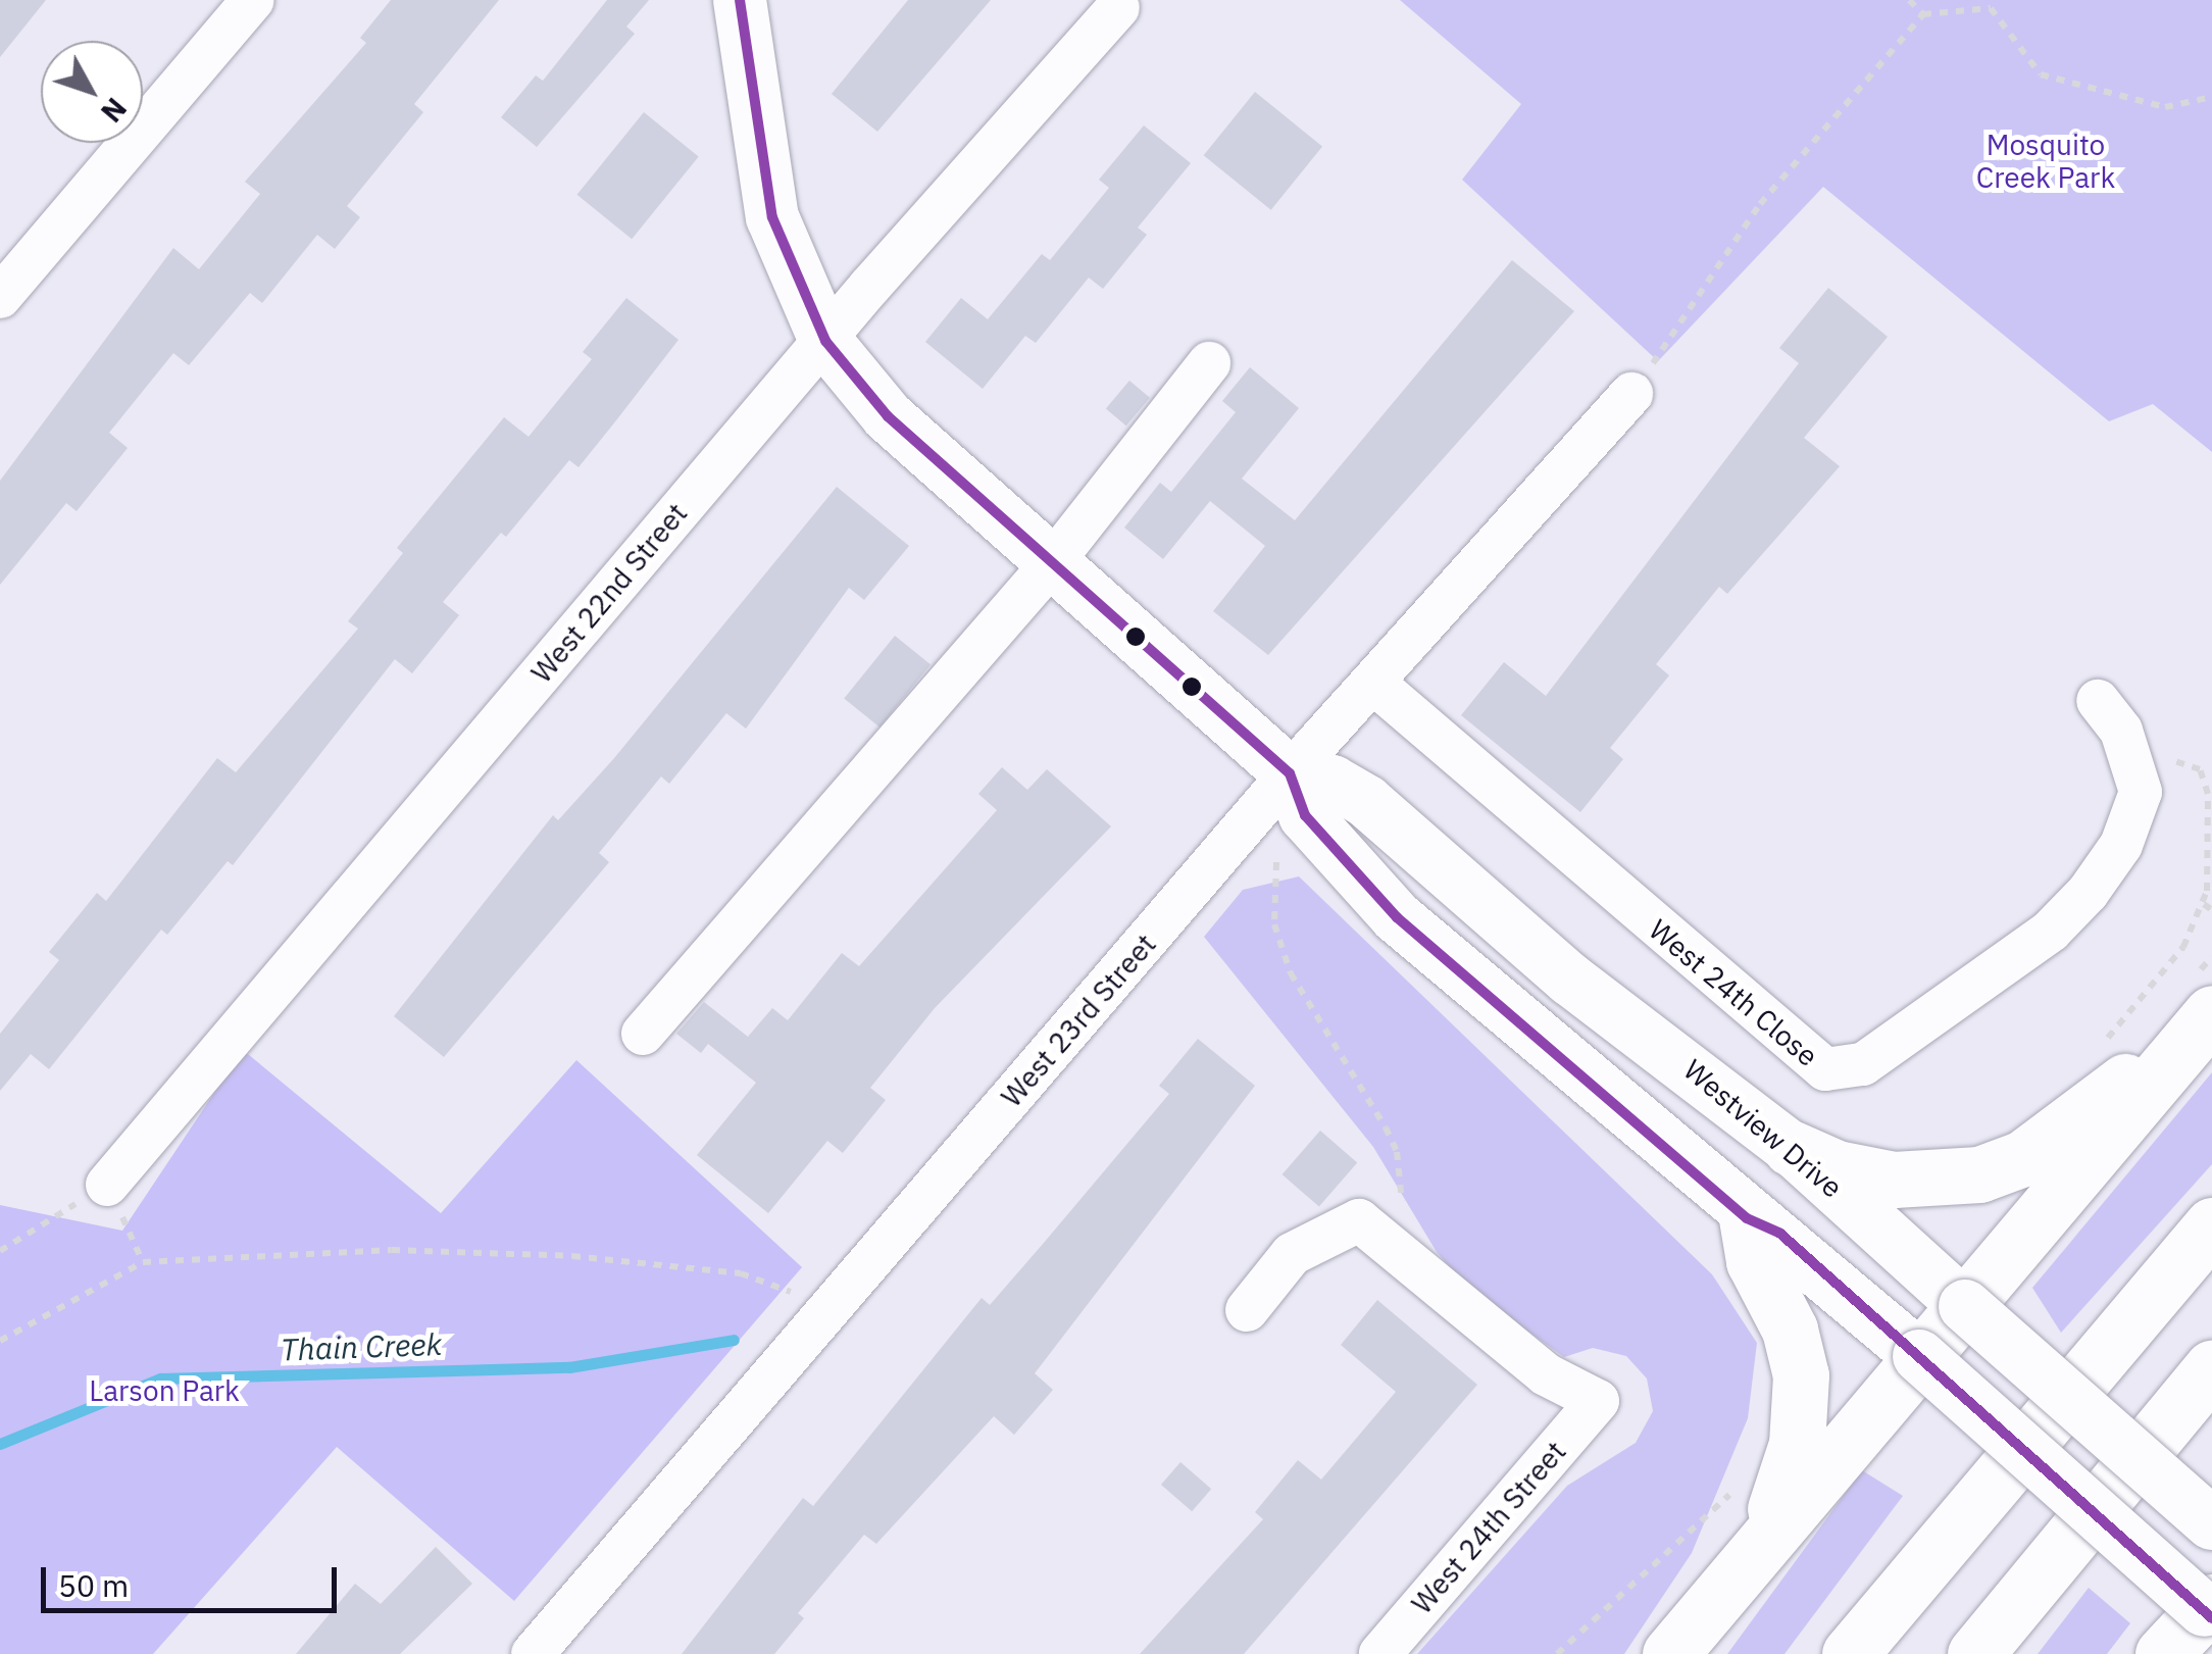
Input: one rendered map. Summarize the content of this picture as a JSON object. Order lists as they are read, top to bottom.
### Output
{
  "streets": {
    "main road": ["Westview Drive"],
    "street": [
      "West 22nd Street",
      "West 24th Close",
      "West 23rd Street",
      "West 24th Street"
    ]
  },
  "crossings": [
    ["West 22nd Street", "Westview Drive"],
    ["West 24th Close", "West 23rd Street"],
    ["West 23rd Street", "Westview Drive"]
  ],
  "water": ["Thain Creek"],
  "parks": ["Mosquito Creek Park", "Larson Park"],
  "scale_bar": "50 m",
  "north": "bottom right"
}
